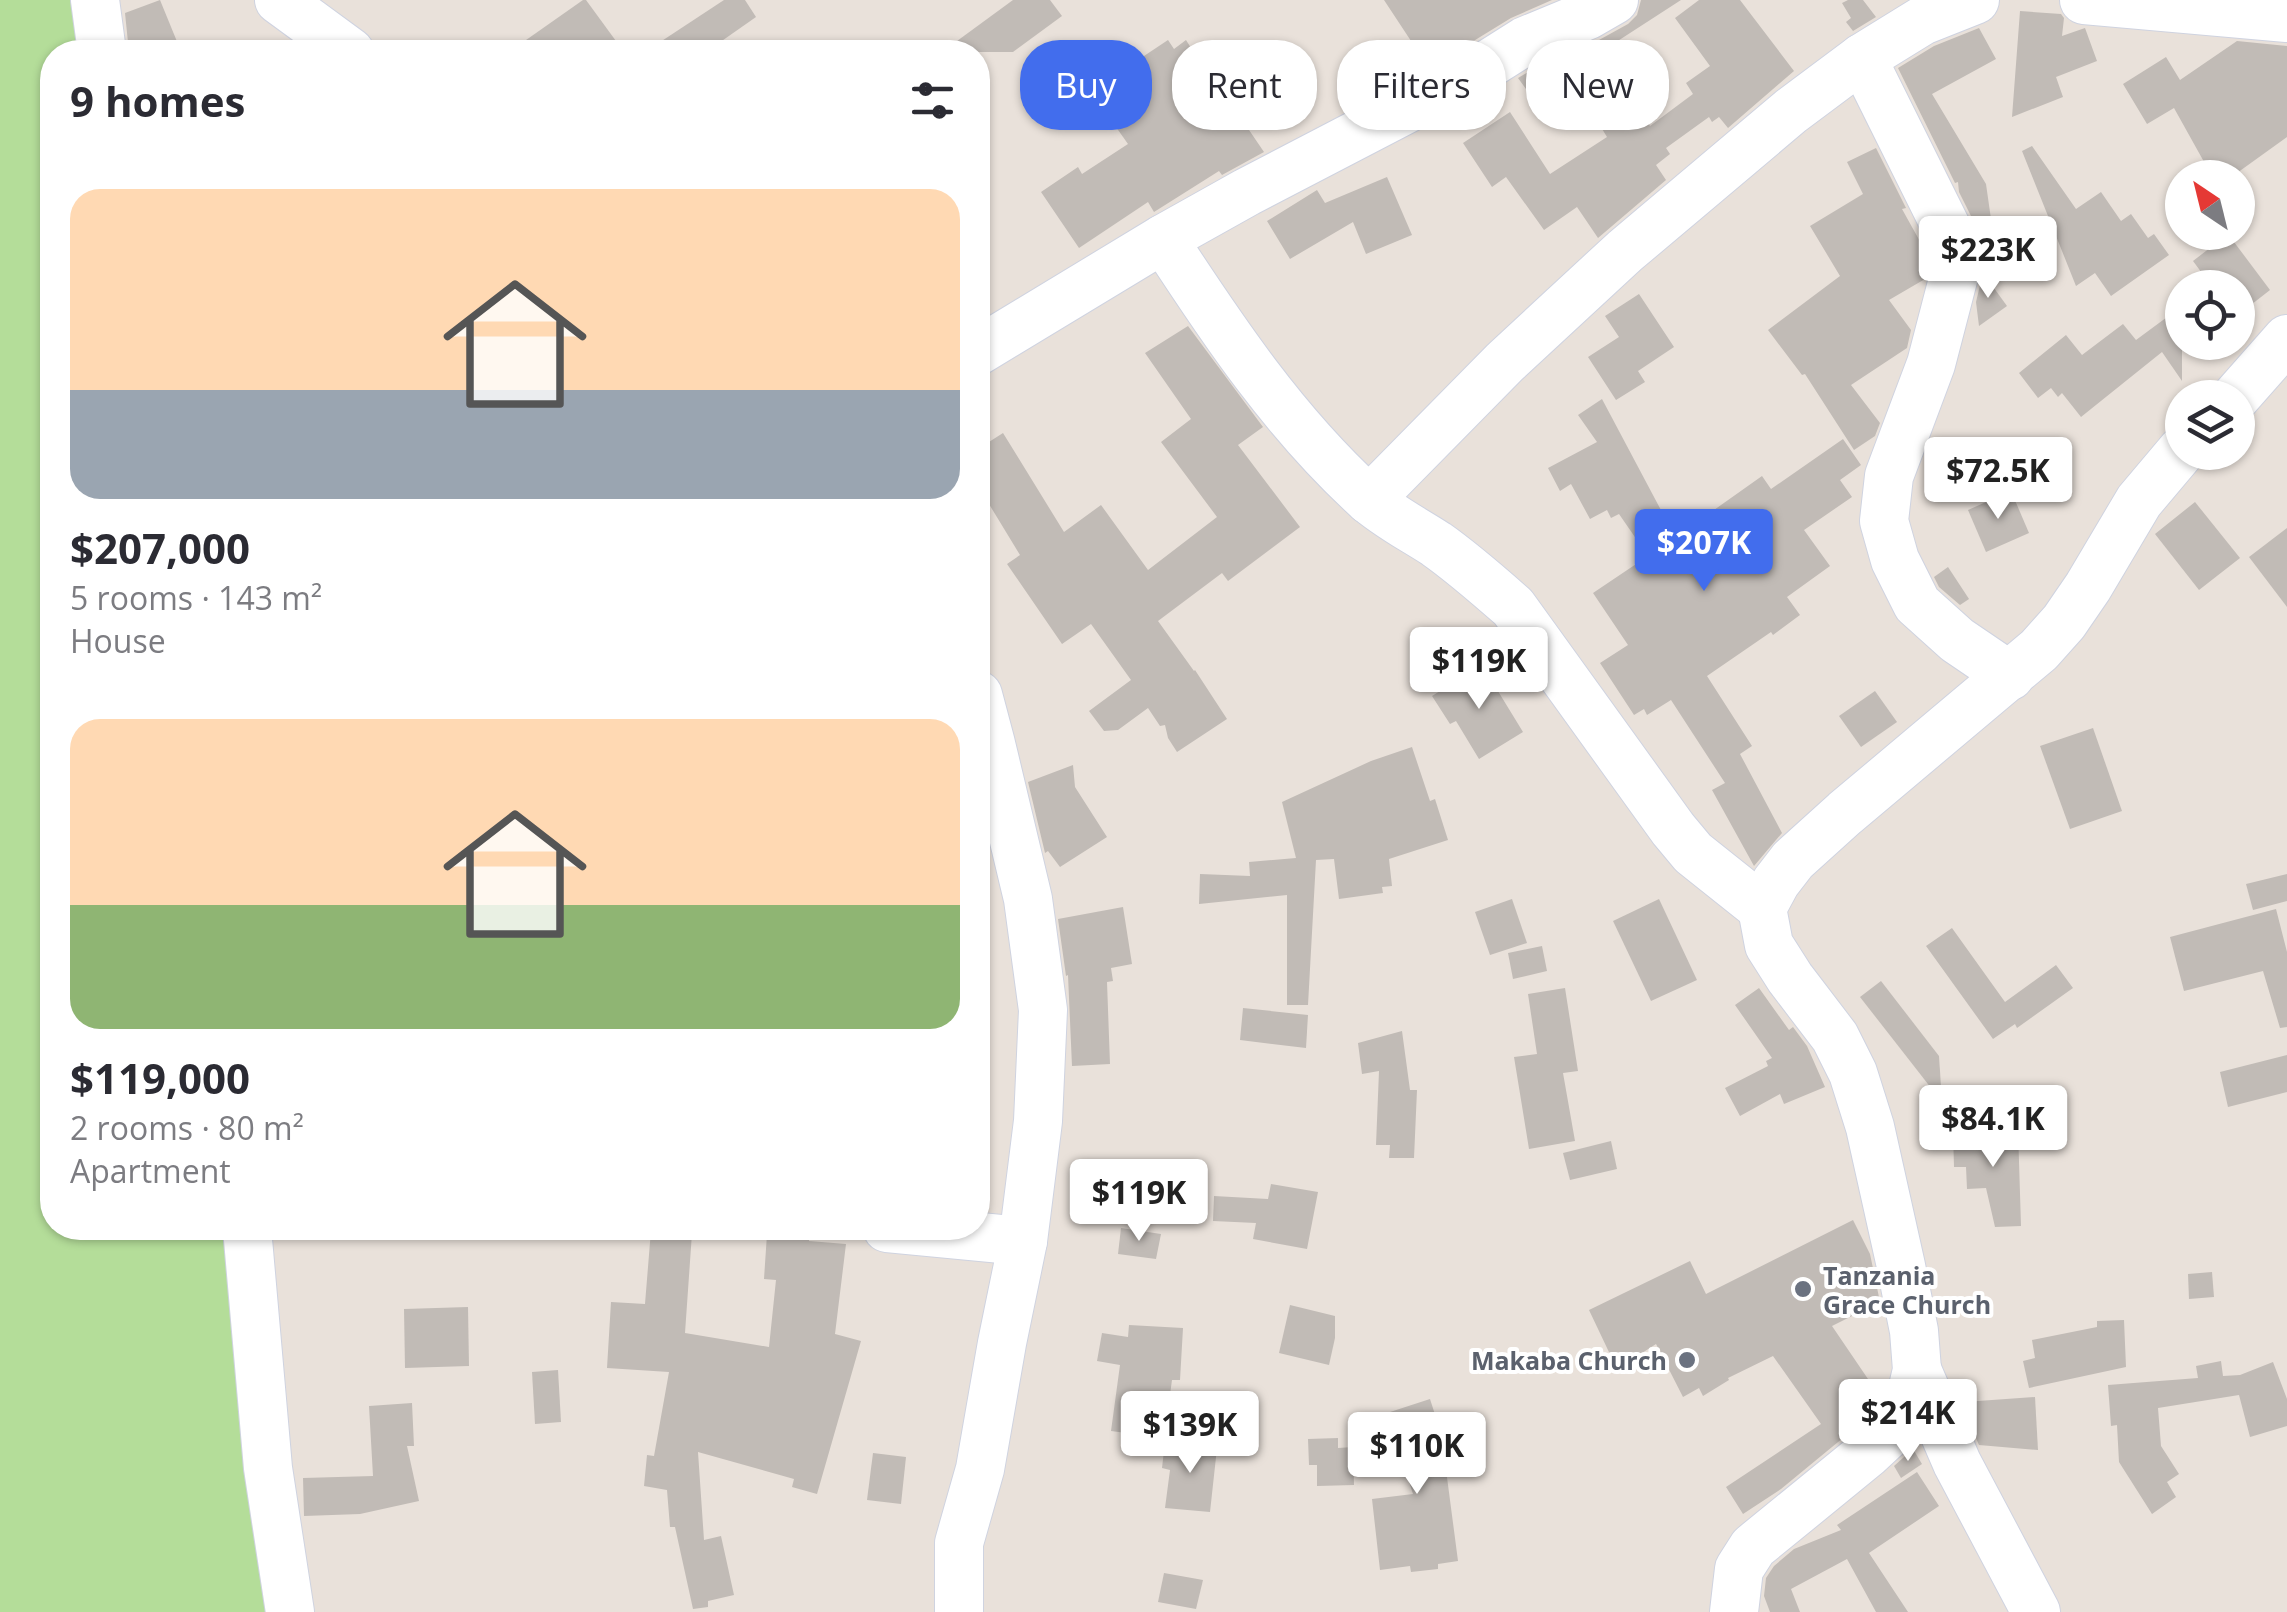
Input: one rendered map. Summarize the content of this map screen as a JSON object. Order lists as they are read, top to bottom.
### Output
{
  "places": ["Tanzania Grace Church", "Makaba Church"],
  "north": "top left",
  "page": {
    "chip": [
      "Buy",
      "Rent",
      "Filters",
      "New"
    ],
    "heading": "9 homes",
    "list": [
      {
        "name": "$207,000",
        "note": "5 rooms · 143 m² · House"
      },
      {
        "name": "$119,000",
        "note": "2 rooms · 80 m² · Apartment"
      }
    ],
    "price": [
      "$223K",
      "$72.5K",
      "$207K",
      "$119K",
      "$84.1K",
      "$119K",
      "$214K",
      "$139K",
      "$110K"
    ]
  }
}
